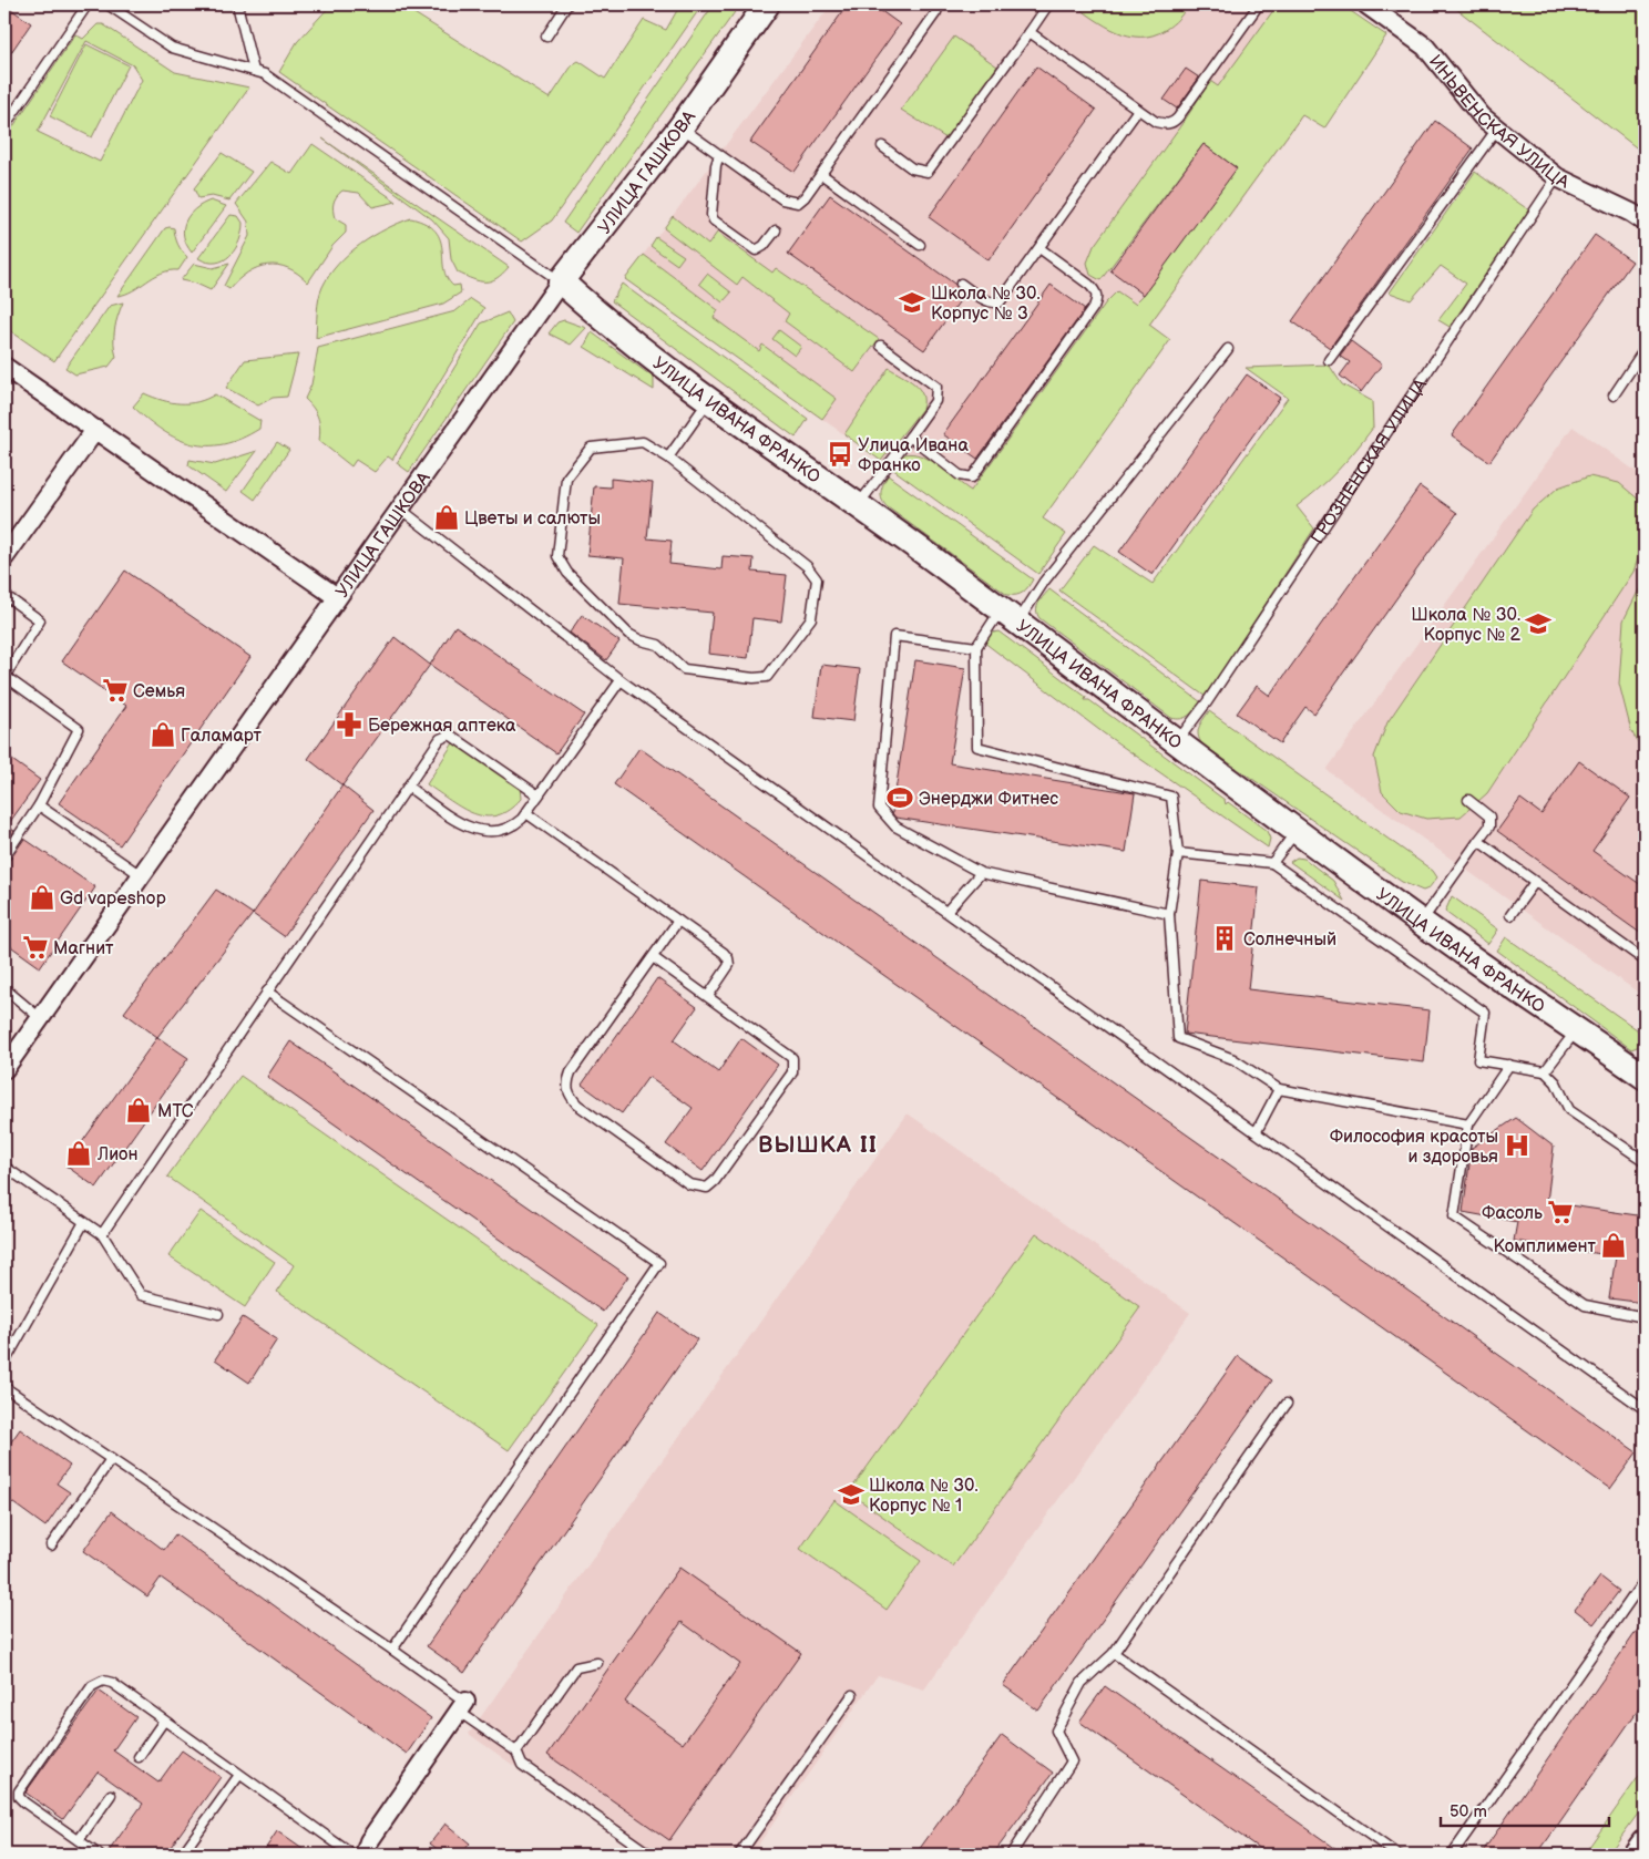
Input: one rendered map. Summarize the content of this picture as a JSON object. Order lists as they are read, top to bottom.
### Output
{
  "streets": {
    "street": ["ИНЬВЕНСКАЯ УЛИЦА", "УЛИЦА ГАШКОВА", "УЛИЦА ИВАНА ФРАНКО"],
    "lane": ["ГРОЗНЕНСКАЯ УЛИЦА"]
  },
  "crossings": [
    ["ИНЬВЕНСКАЯ УЛИЦА", "ГРОЗНЕНСКАЯ УЛИЦА"],
    ["УЛИЦА ГАШКОВА", "УЛИЦА ИВАНА ФРАНКО"],
    ["УЛИЦА ИВАНА ФРАНКО", "ГРОЗНЕНСКАЯ УЛИЦА"]
  ],
  "districts": ["ВЫШКА II"],
  "places": {
    "school or university": ["Школа № 30. Корпус № 3", "Школа № 30. Корпус № 2", "Школа № 30. Корпус № 1"],
    "bus stop": ["Улица Ивана Франко"],
    "shop": [
      "Цветы и салюты",
      "Галамарт",
      "Gd vapeshop",
      "МТС",
      "Лион",
      "Комплимент"
    ],
    "supermarket": ["Семья", "Магнит", "Фасоль"],
    "pharmacy": ["Бережная аптека"],
    "sports": ["Энерджи Фитнес"],
    "building": ["Солнечный"],
    "hospital": ["Философия красоты и здоровья"]
  },
  "scale_bar": "50 m"
}
